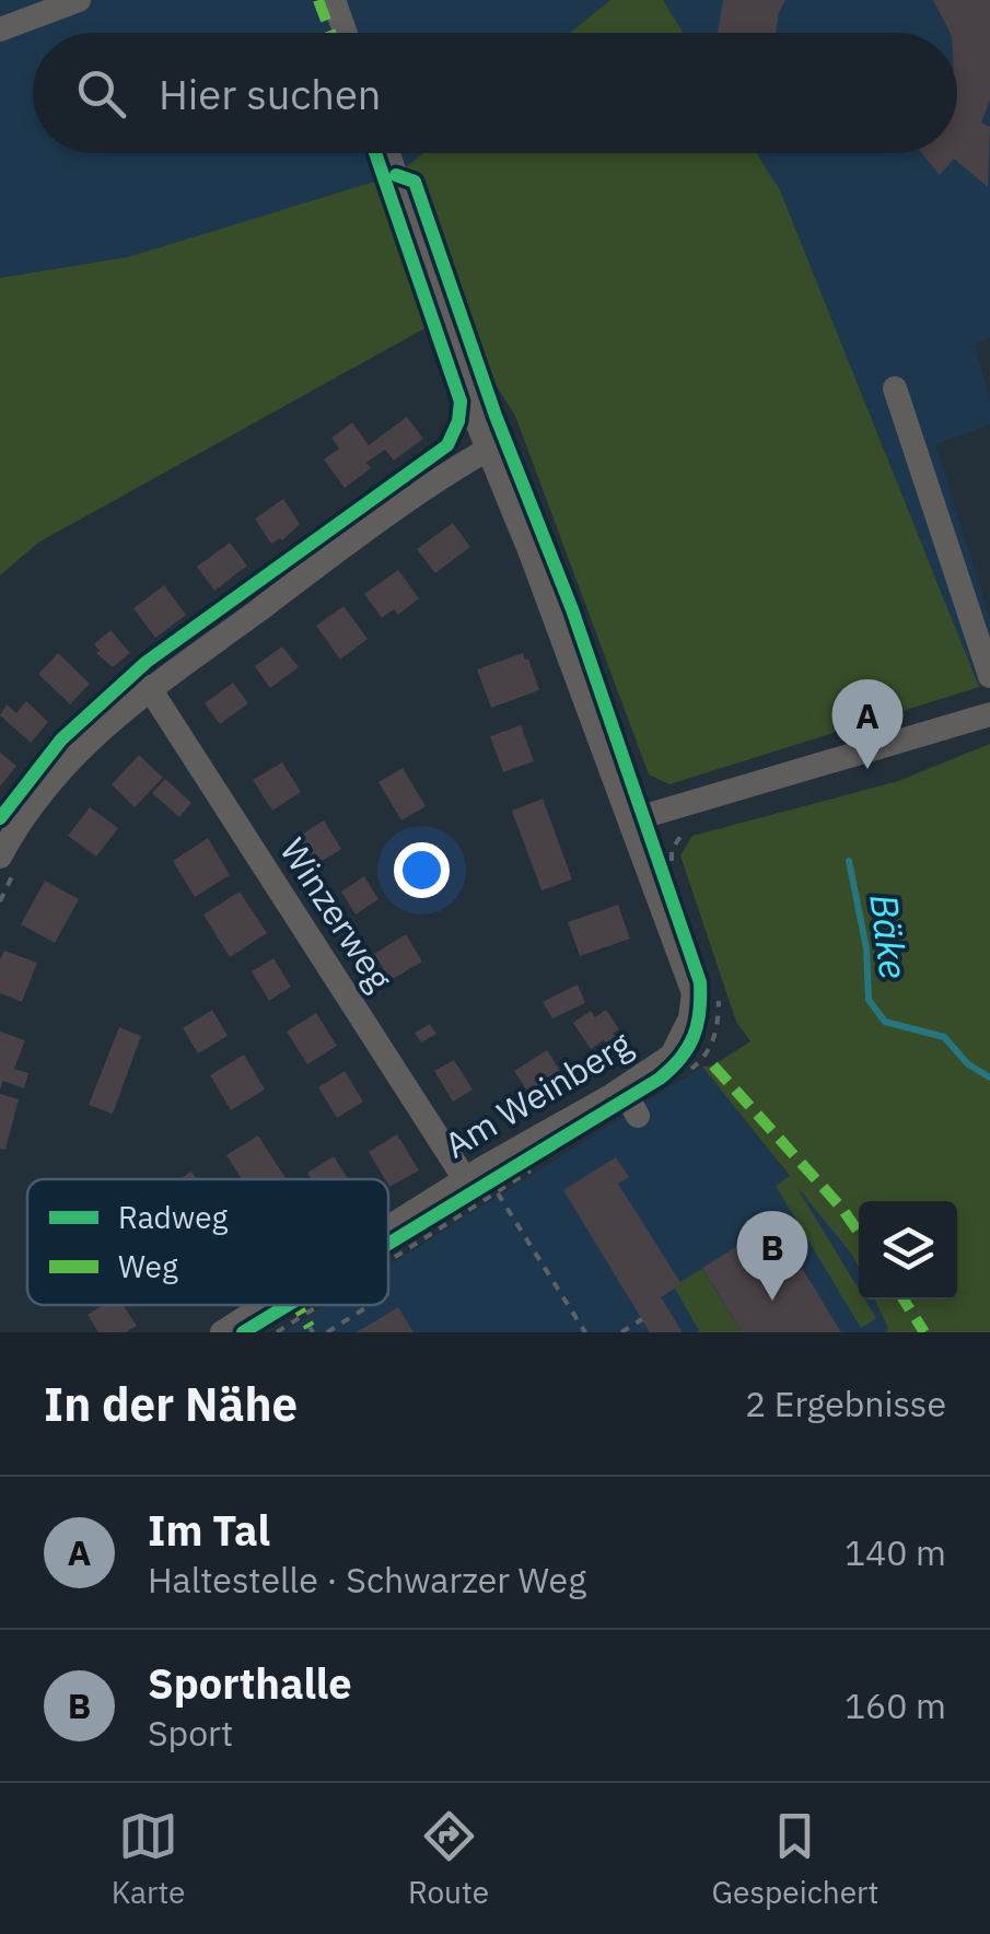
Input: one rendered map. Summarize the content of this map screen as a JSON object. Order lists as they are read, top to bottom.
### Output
{
  "streets": {
    "street": ["Winzerweg", "Am Weinberg"]
  },
  "crossings": [
    ["Winzerweg", "Am Weinberg"]
  ],
  "water": ["Bäke"],
  "legend": ["Radweg", "Weg"],
  "page": {
    "search": "Hier suchen",
    "pins": ["A", "B"],
    "heading": ["In der Nähe", "2 Ergebnisse"],
    "list": [
      {
        "mark": "A",
        "name": "Im Tal",
        "note": "Haltestelle · Schwarzer Weg",
        "value": "140 m"
      },
      {
        "mark": "B",
        "name": "Sporthalle",
        "note": "Sport",
        "value": "160 m"
      }
    ],
    "nav": ["Karte", "Route", "Gespeichert"]
  }
}
